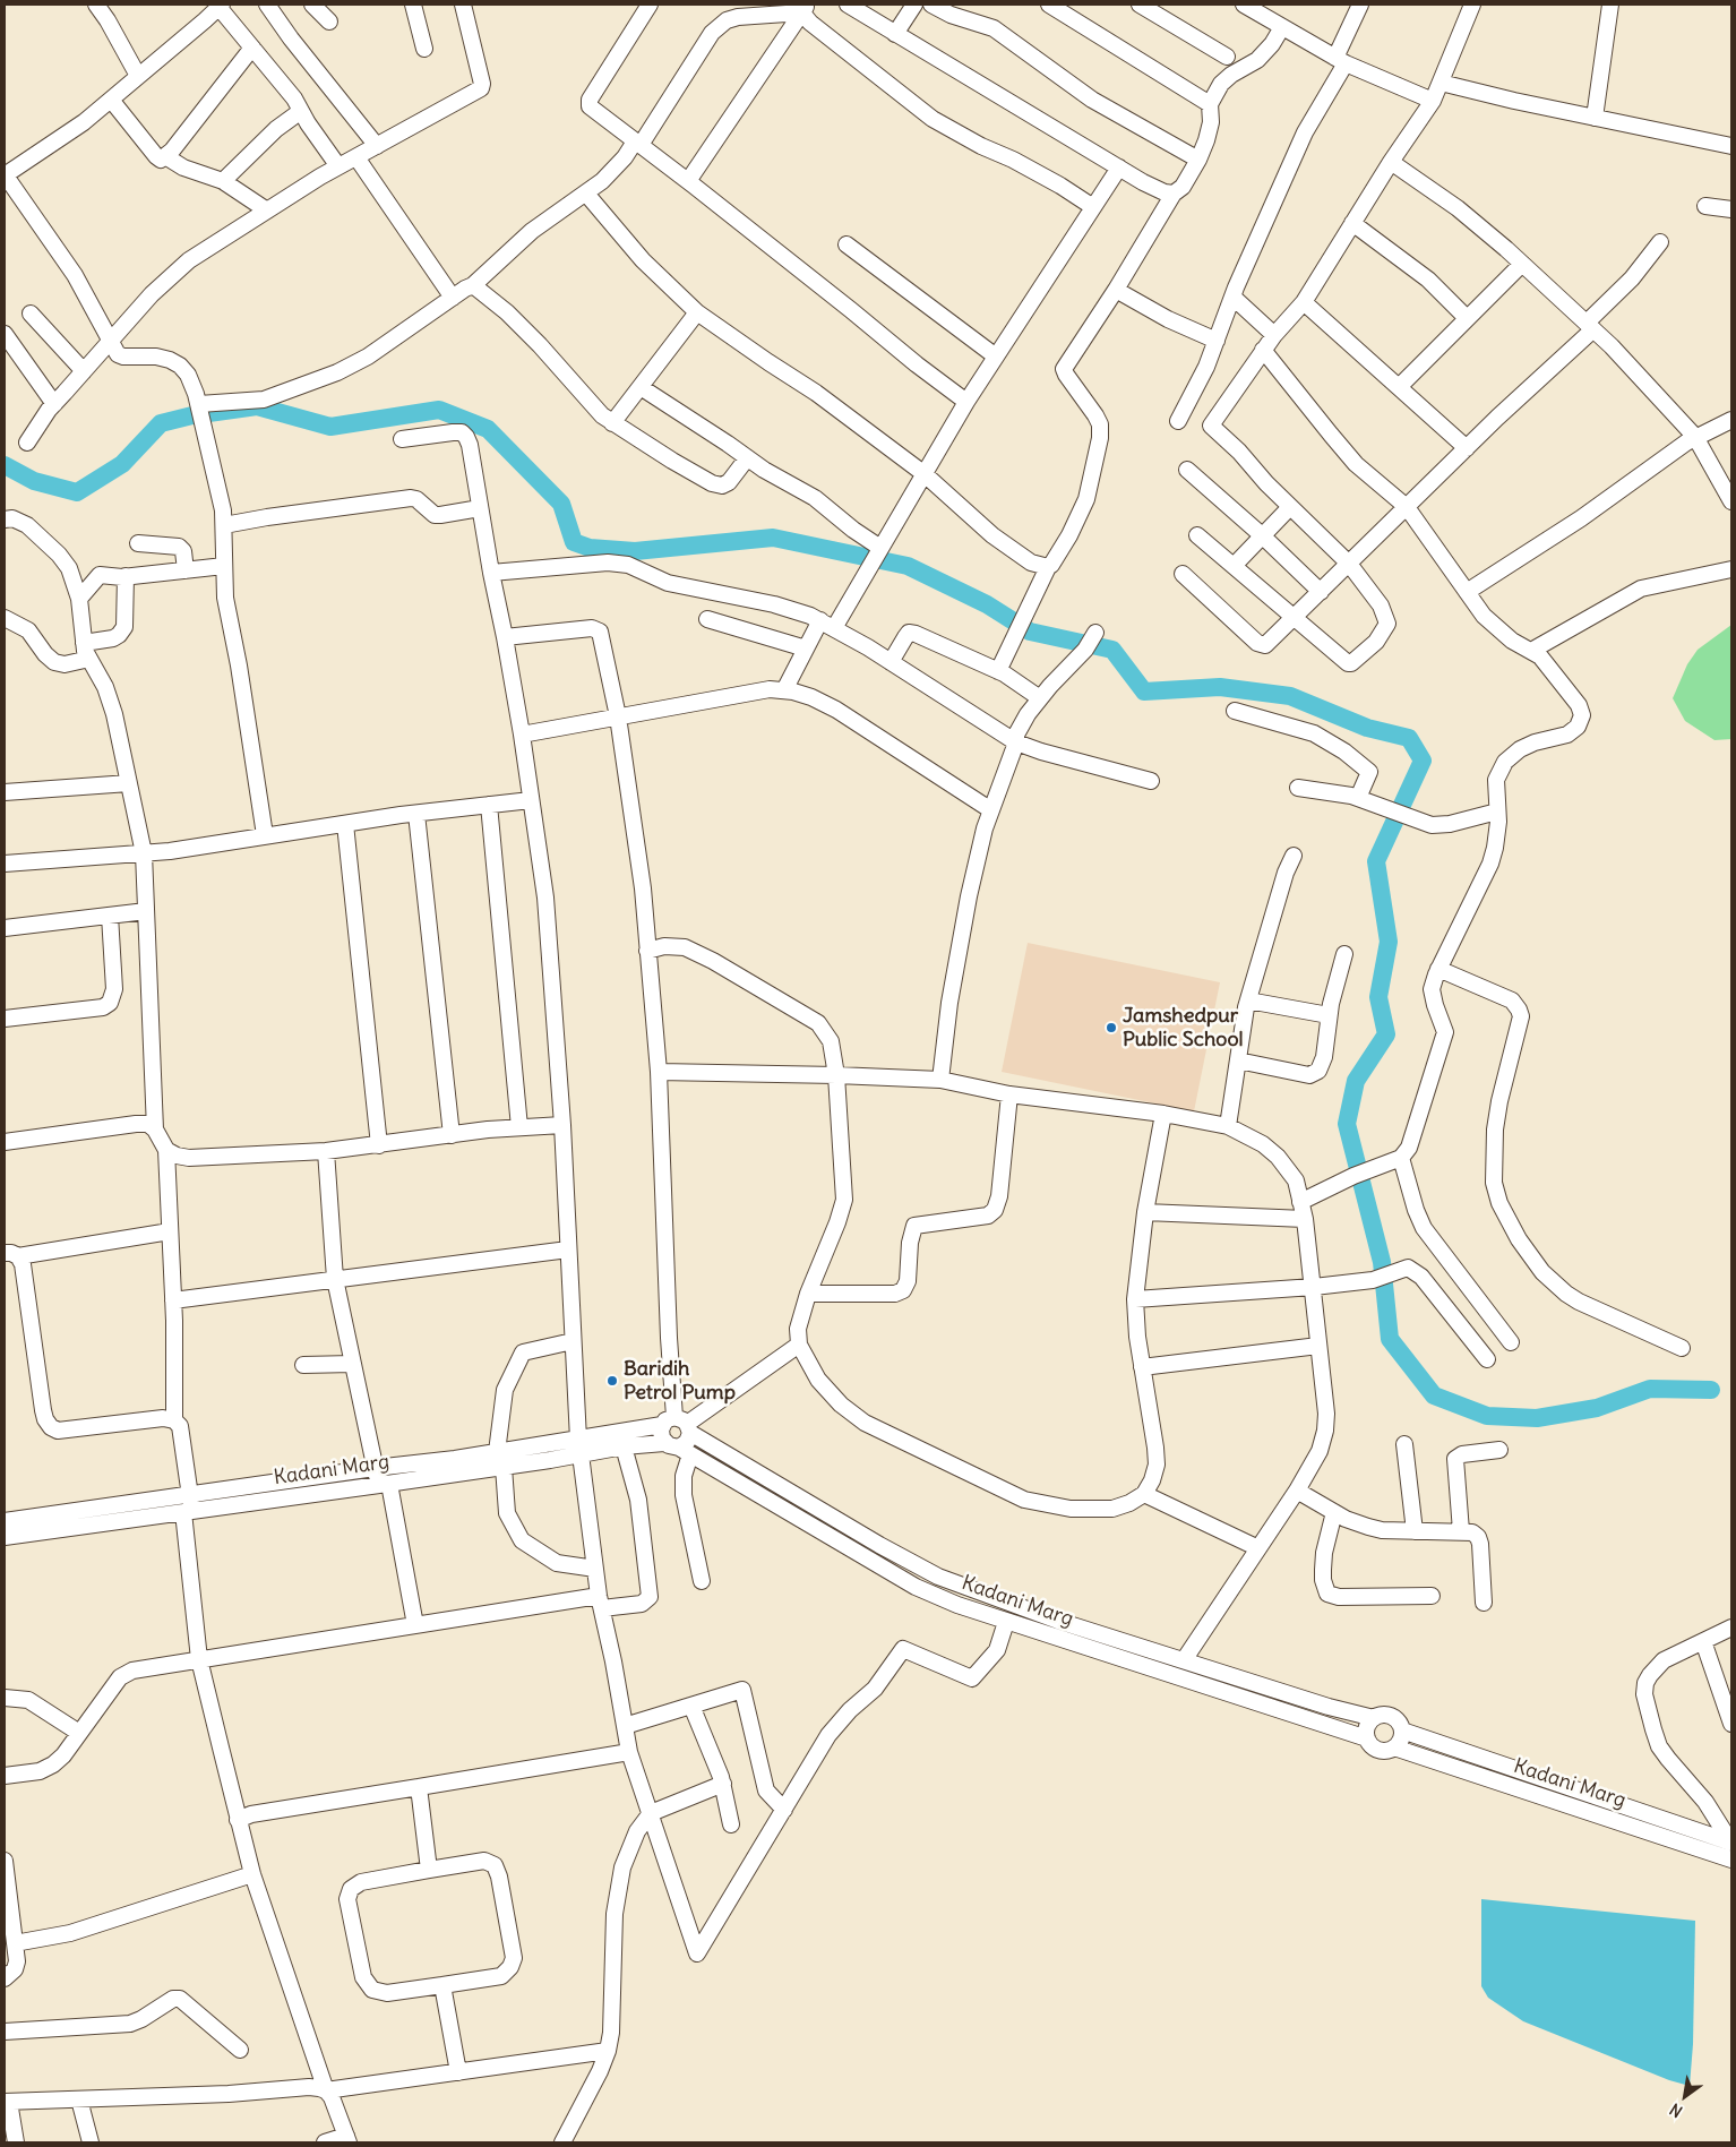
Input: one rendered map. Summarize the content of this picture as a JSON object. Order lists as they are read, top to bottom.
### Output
{
  "streets": {
    "street": ["Kadani Marg"]
  },
  "places": ["Jamshedpur Public School", "Baridih Petrol Pump"],
  "north": "bottom left"
}
